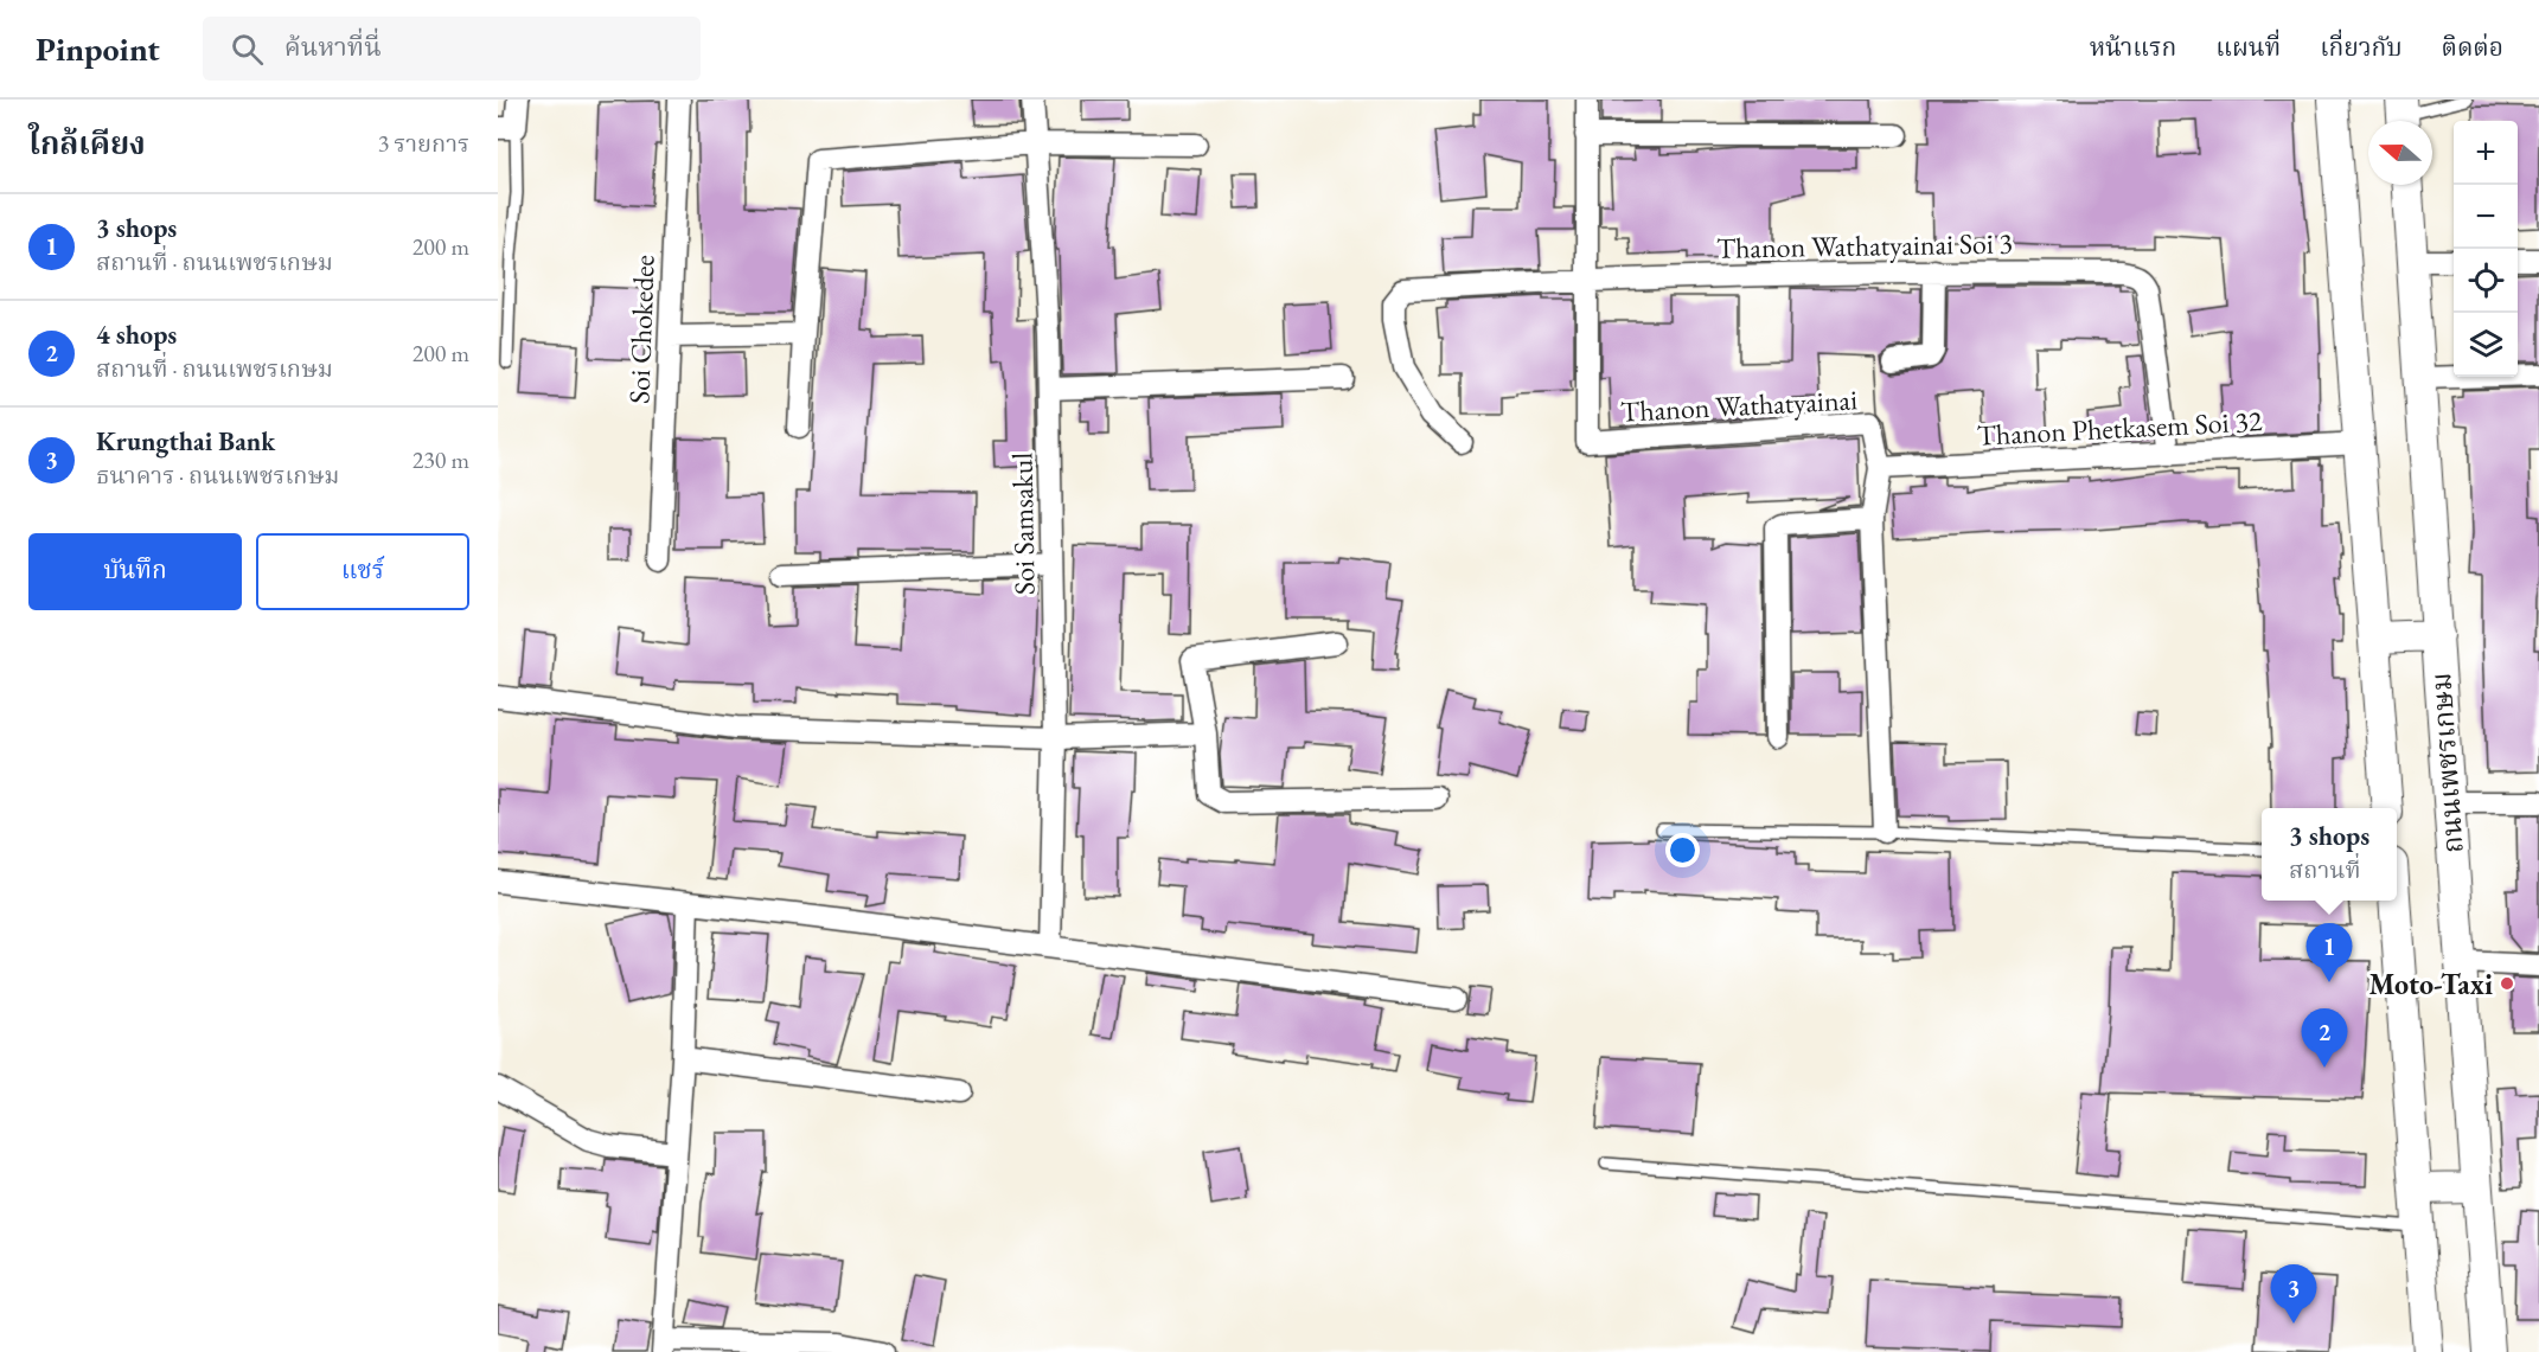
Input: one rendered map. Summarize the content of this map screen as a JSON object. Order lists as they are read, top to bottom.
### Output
{
  "streets": {
    "main road": ["ถนนเพชรเกษม"],
    "street": [
      "Thanon Wathatyainai Soi 3",
      "Soi Chokedee",
      "Thanon Wathatyainai",
      "Thanon Phetkasem Soi 32",
      "Soi Samsakul"
    ]
  },
  "crossings": [
    ["Thanon Wathatyainai Soi 3", "Thanon Wathatyainai"],
    ["Thanon Wathatyainai Soi 3", "Thanon Phetkasem Soi 32"],
    ["Thanon Wathatyainai", "Thanon Phetkasem Soi 32"]
  ],
  "places": ["Moto-Taxi"],
  "north": "left",
  "page": {
    "header": "Pinpoint",
    "search": "ค้นหาที่นี่",
    "nav": [
      "หน้าแรก",
      "แผนที่",
      "เกี่ยวกับ",
      "ติดต่อ"
    ],
    "heading": ["ใกล้เคียง", "3 รายการ"],
    "map_buttons": ["+", "−"],
    "list": [
      {
        "mark": "1",
        "name": "3 shops",
        "note": "สถานที่ · ถนนเพชรเกษม",
        "value": "200 m"
      },
      {
        "mark": "2",
        "name": "4 shops",
        "note": "สถานที่ · ถนนเพชรเกษม",
        "value": "200 m"
      },
      {
        "mark": "3",
        "name": "Krungthai Bank",
        "note": "ธนาคาร · ถนนเพชรเกษม",
        "value": "230 m"
      }
    ],
    "buttons": ["บันทึก", "แชร์"],
    "popup": ["3 shops", "สถานที่"],
    "pins": ["1", "2", "3"]
  }
}
